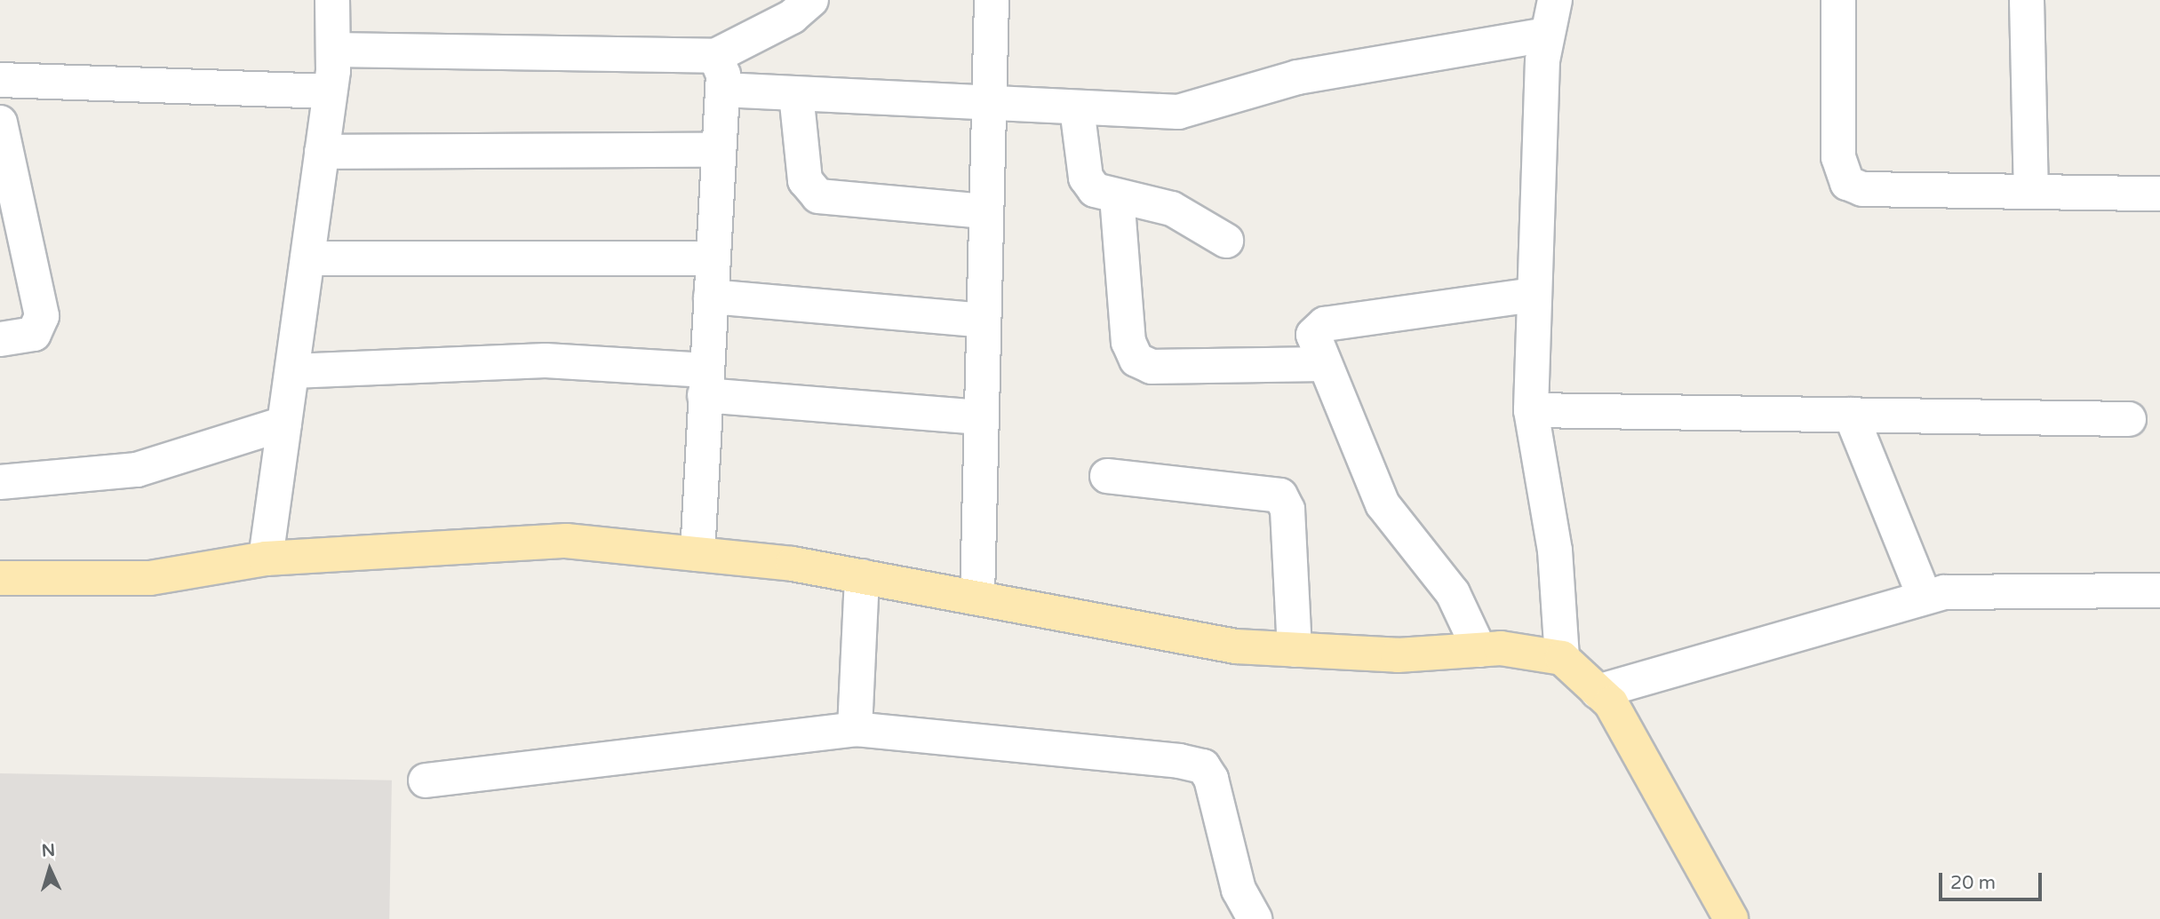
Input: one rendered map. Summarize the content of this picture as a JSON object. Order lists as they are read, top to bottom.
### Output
{
  "scale_bar": "20 m",
  "north": "top"
}
